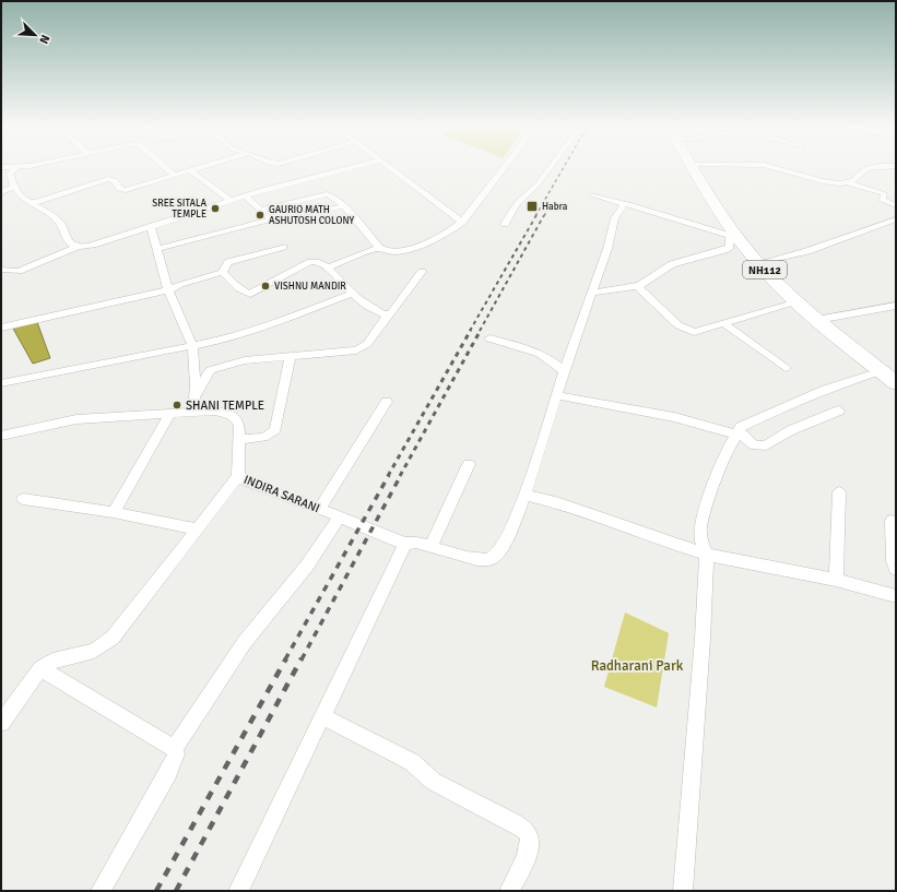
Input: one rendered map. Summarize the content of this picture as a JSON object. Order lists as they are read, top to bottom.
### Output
{
  "streets": {
    "highway": ["NH112"],
    "street": ["INDIRA SARANI"]
  },
  "parks": ["Radharani Park"],
  "places": {
    "transit": ["Habra"],
    "other": [
      "SREE SITALA TEMPLE",
      "GAURIO MATH ASHUTOSH COLONY",
      "VISHNU MANDIR",
      "SHANI TEMPLE"
    ]
  },
  "north": "bottom right"
}
